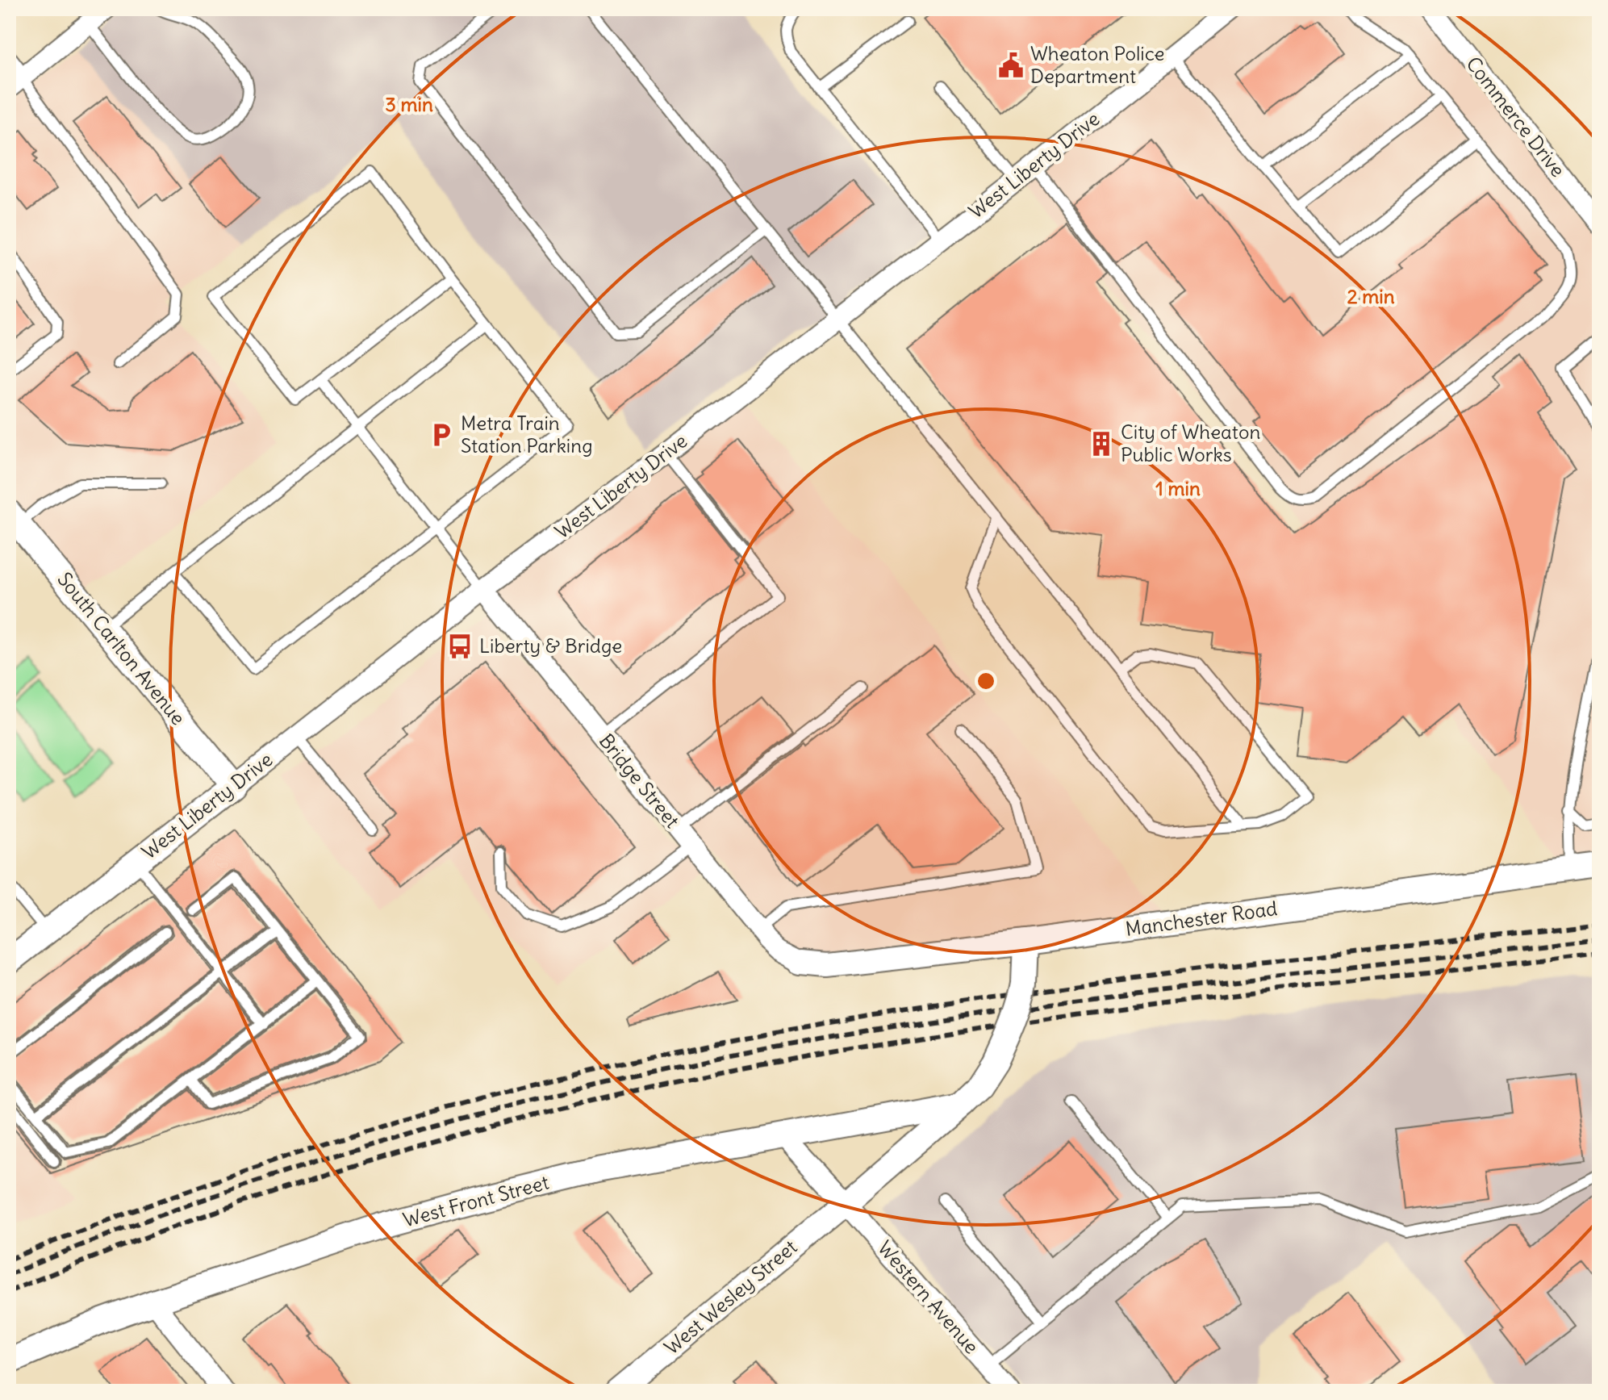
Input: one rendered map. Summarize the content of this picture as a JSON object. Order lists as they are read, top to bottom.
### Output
{
  "streets": {
    "street": [
      "Commerce Drive",
      "West Liberty Drive",
      "South Carlton Avenue",
      "Bridge Street",
      "Manchester Road",
      "West Front Street",
      "West Wesley Street",
      "Western Avenue"
    ]
  },
  "crossings": [
    ["West Liberty Drive", "South Carlton Avenue"],
    ["West Liberty Drive", "Bridge Street"],
    ["Bridge Street", "Manchester Road"],
    ["West Front Street", "West Wesley Street"],
    ["West Wesley Street", "Western Avenue"]
  ],
  "places": {
    "public building": ["Wheaton Police Department"],
    "parking": ["Metra Train Station Parking"],
    "building": ["City of Wheaton Public Works"],
    "bus stop": ["Liberty & Bridge"]
  },
  "rings": ["3 min", "2 min", "1 min"]
}
